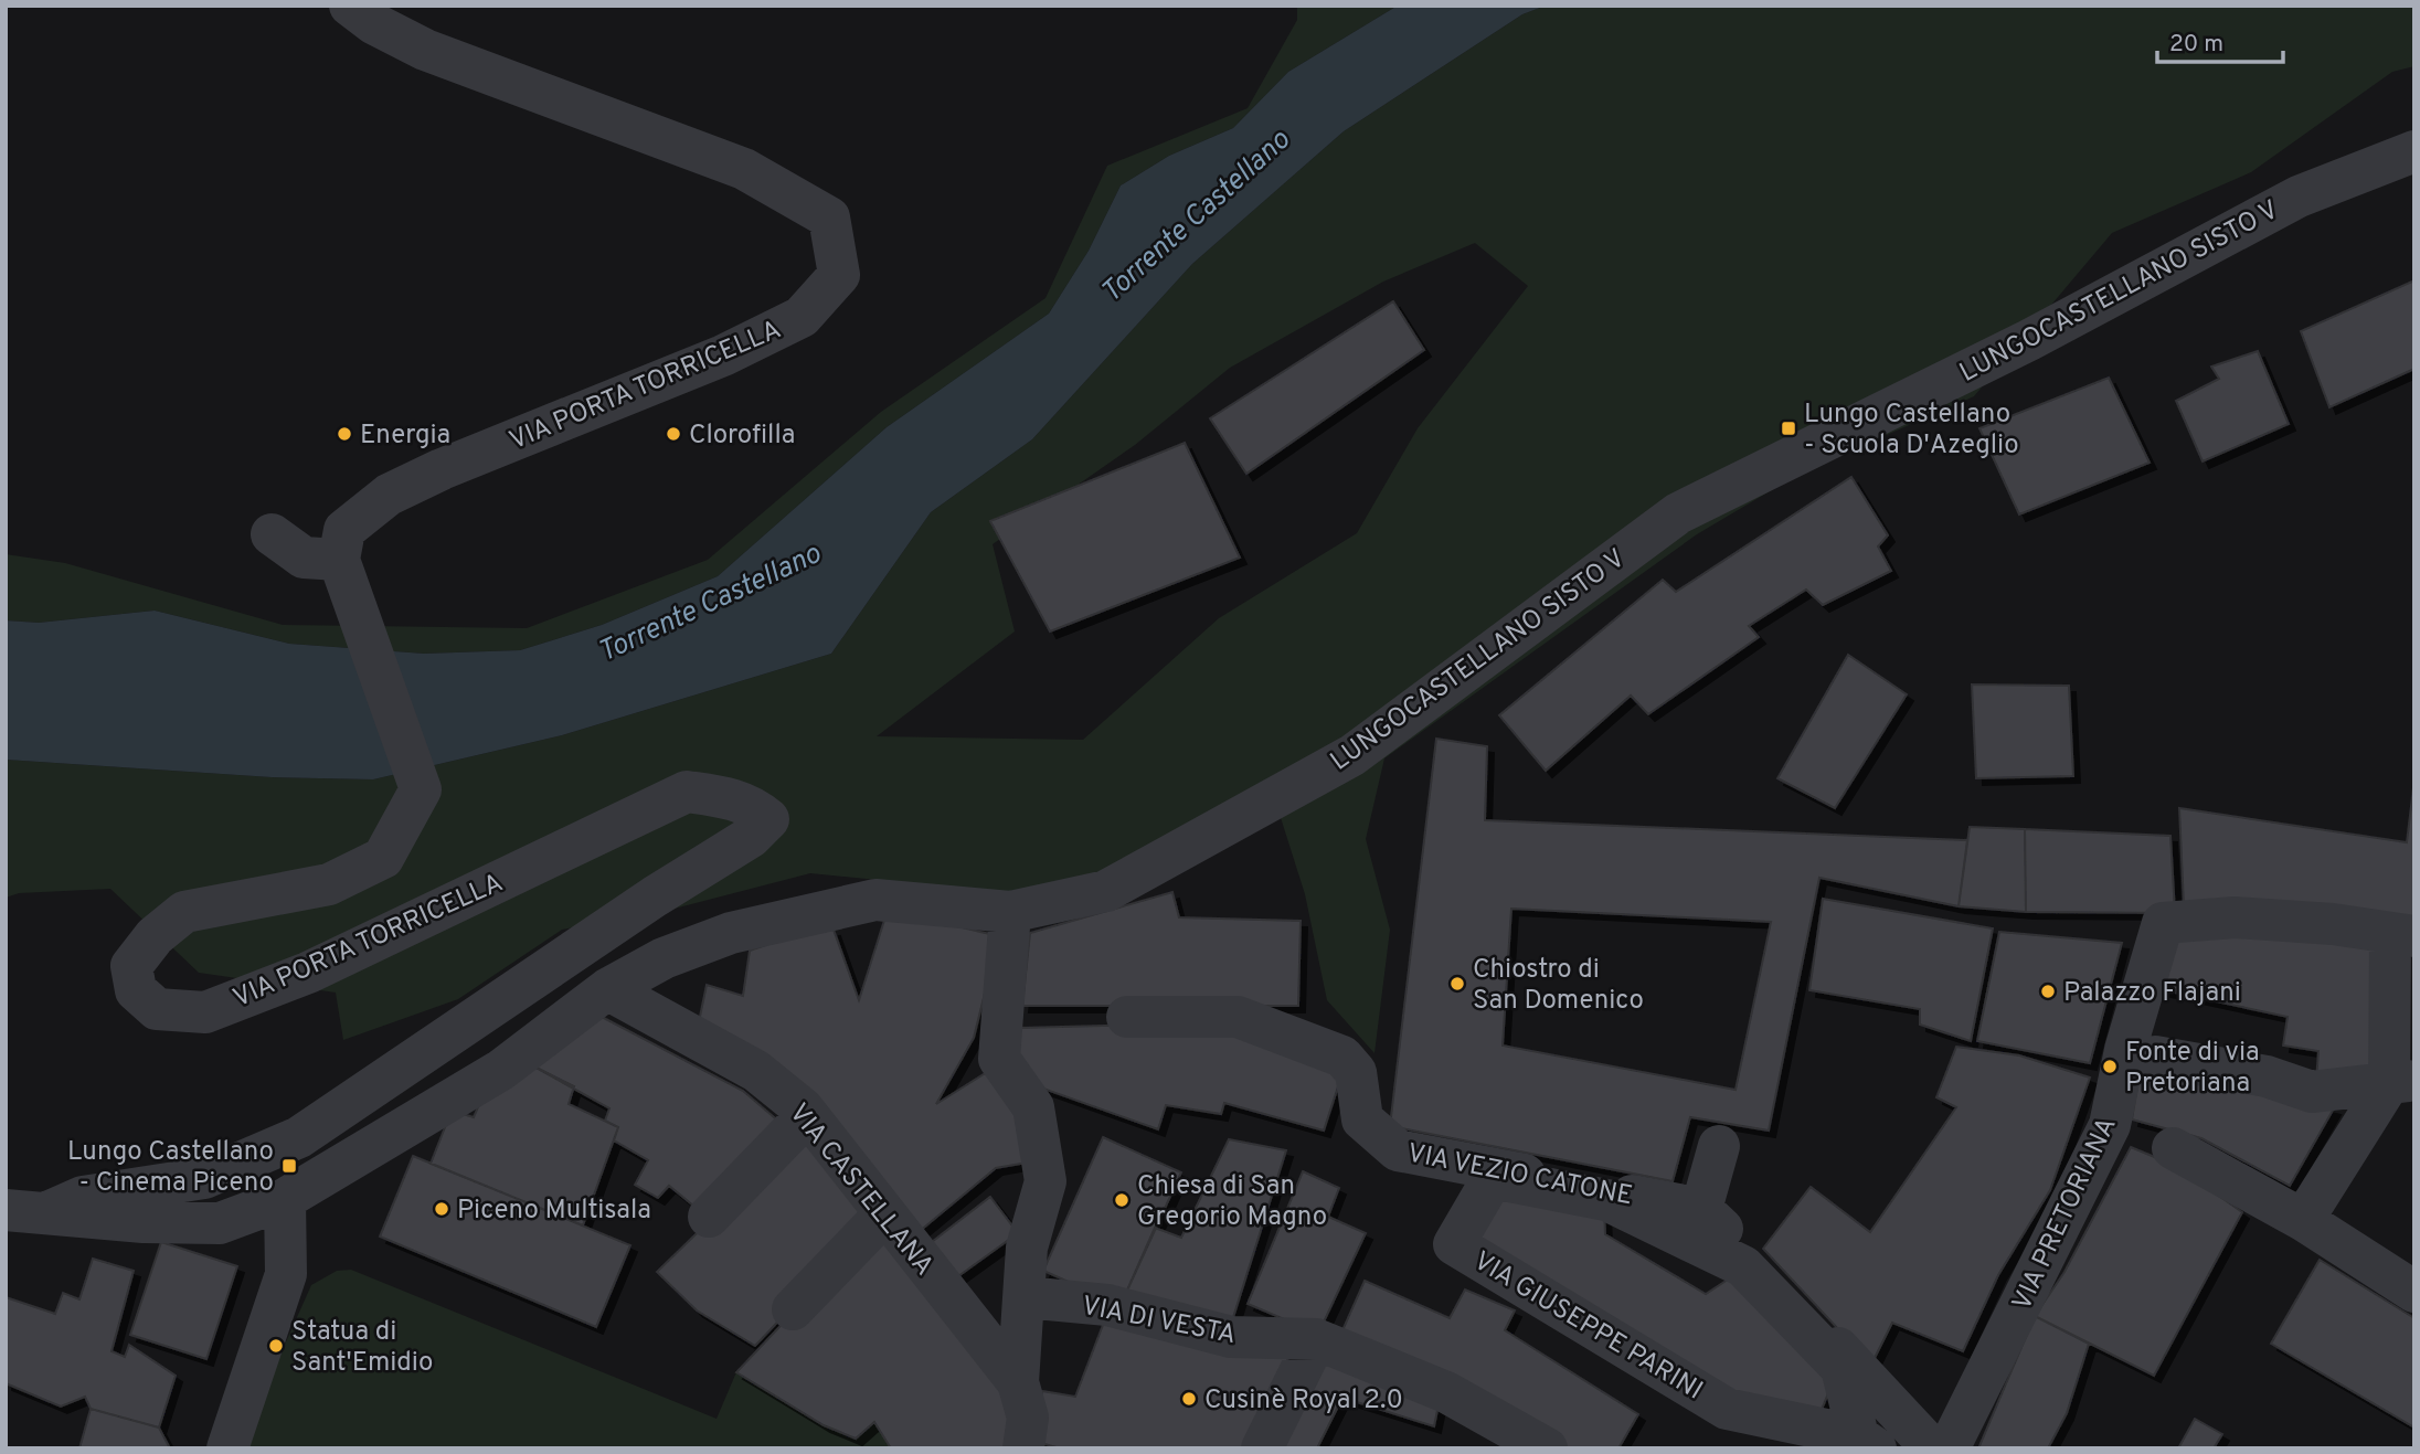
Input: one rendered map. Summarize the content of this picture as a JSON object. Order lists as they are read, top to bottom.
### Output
{
  "streets": {
    "street": [
      "LUNGOCASTELLANO SISTO V",
      "VIA PORTA TORRICELLA",
      "VIA VEZIO CATONE",
      "VIA CASTELLANA",
      "VIA PRETORIANA",
      "VIA DI VESTA",
      "VIA GIUSEPPE PARINI"
    ]
  },
  "crossings": [
    ["LUNGOCASTELLANO SISTO V", "VIA PORTA TORRICELLA"],
    ["LUNGOCASTELLANO SISTO V", "VIA CASTELLANA"]
  ],
  "water": ["Torrente Castellano"],
  "places": {
    "transit": ["Lungo Castellano - Scuola D'Azeglio", "Lungo Castellano - Cinema Piceno"],
    "other": [
      "Energia",
      "Clorofilla",
      "Chiostro di San Domenico",
      "Palazzo Flajani",
      "Fonte di via Pretoriana",
      "Chiesa di San Gregorio Magno",
      "Piceno Multisala",
      "Statua di Sant'Emidio",
      "Cusinè Royal 2.0"
    ]
  },
  "scale_bar": "20 m"
}
